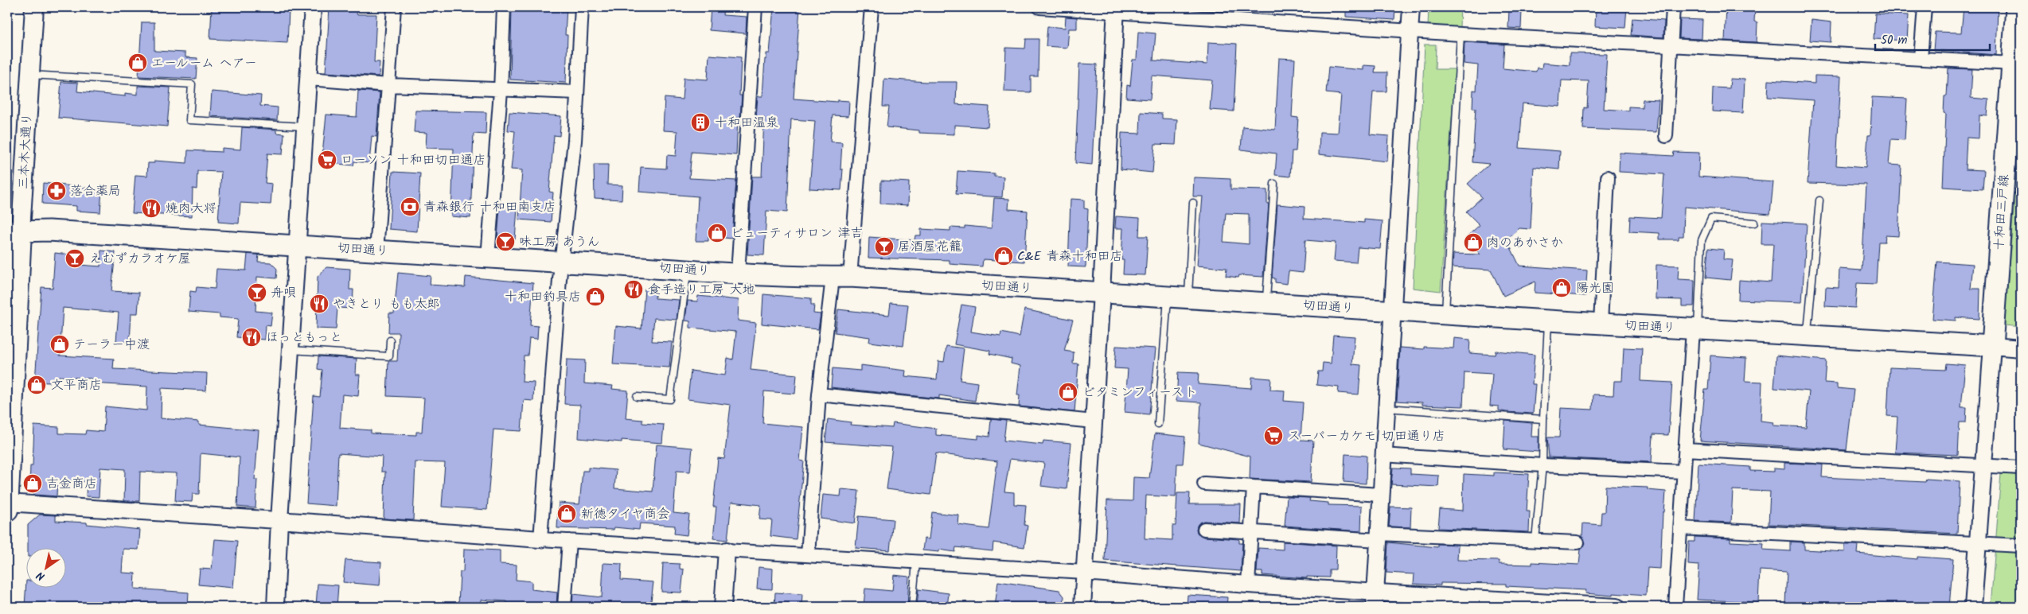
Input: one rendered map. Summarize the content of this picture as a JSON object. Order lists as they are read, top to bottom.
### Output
{
  "streets": {
    "highway": ["三本木大通り"],
    "main road": ["十和田三戸線", "切田通り"]
  },
  "crossings": [
    ["三本木大通り", "切田通り"],
    ["十和田三戸線", "切田通り"]
  ],
  "places": {
    "shop": [
      "エールーム ヘアー",
      "ビューティサロン 津吉",
      "肉のあかさか",
      "C&E 青森十和田店",
      "陽光園",
      "十和田釣具店",
      "テーラー中渡",
      "文平商店",
      "ビタミンフィースト",
      "吉金商店",
      "新徳タイヤ商会"
    ],
    "building": ["十和田温泉"],
    "supermarket": ["ローソン 十和田切田通店", "スーパーカケモ 切田通り店"],
    "pharmacy": ["落合薬局"],
    "bank": ["青森銀行 十和田南支店"],
    "restaurant": [
      "焼肉大将",
      "食手造り工房 大地",
      "やきとり もも太郎",
      "ほっともっと"
    ],
    "bar": [
      "味工房 あうん",
      "居酒屋花籠",
      "えむずカラオケ屋",
      "舟唄"
    ]
  },
  "scale_bar": "50 m",
  "north": "bottom left"
}
